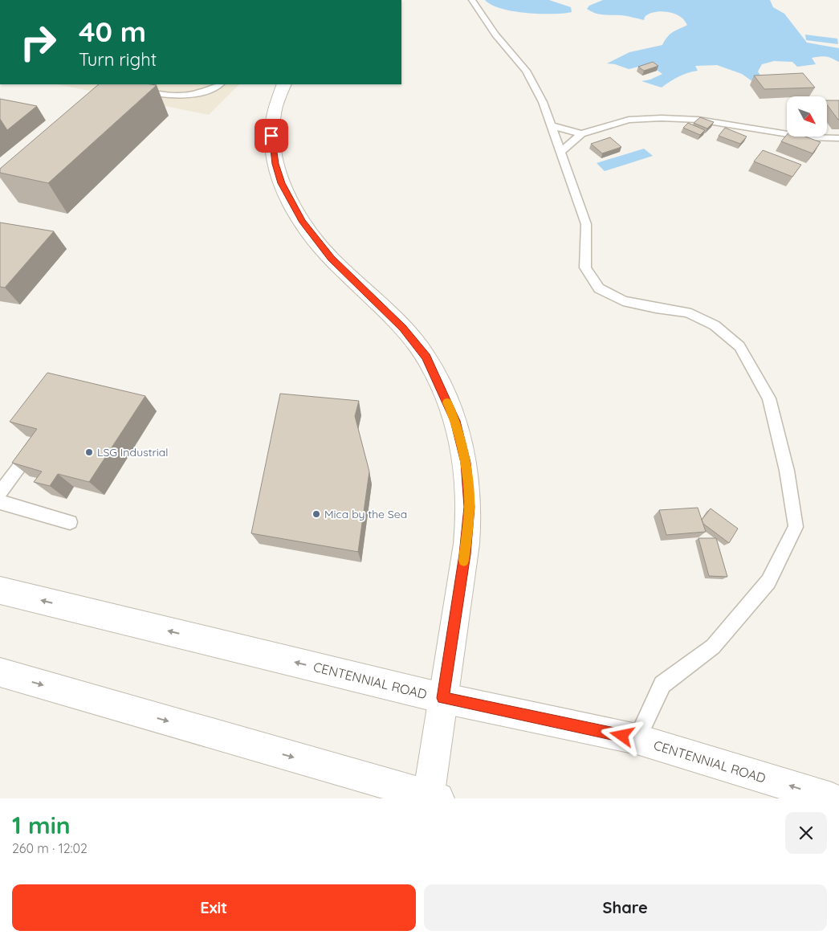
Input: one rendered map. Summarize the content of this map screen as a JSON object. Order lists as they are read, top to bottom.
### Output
{
  "streets": {
    "street": ["CENTENNIAL ROAD"]
  },
  "places": ["LSG Industrial", "Mica by the Sea"],
  "north": "bottom right",
  "page": {
    "turn": ["40 m", "Turn right"],
    "heading": ["1 min", "260 m · 12:02"],
    "buttons": ["Exit", "Share"]
  }
}
